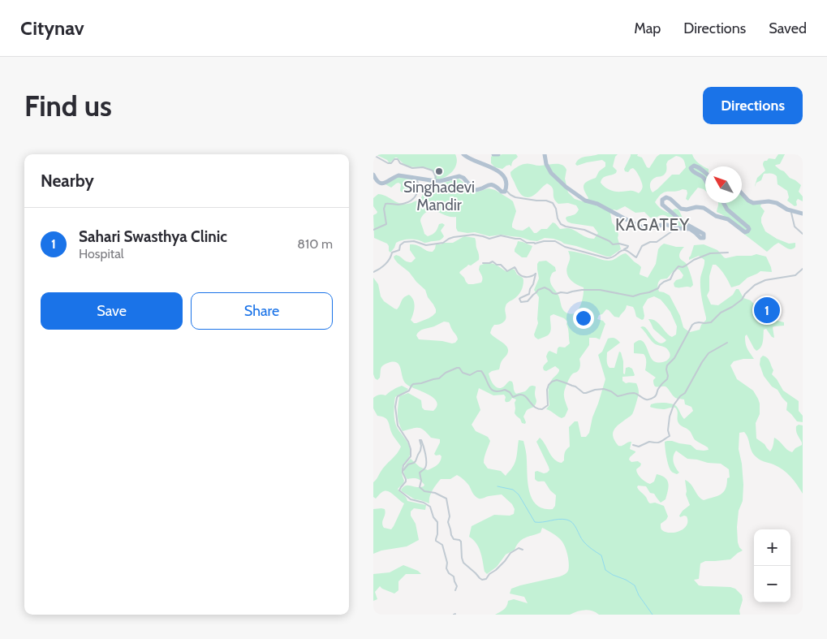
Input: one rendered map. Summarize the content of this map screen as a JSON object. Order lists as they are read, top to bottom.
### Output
{
  "districts": ["KAGATEY"],
  "places": ["Singhadevi Mandir"],
  "north": "top left",
  "page": {
    "header": "Citynav",
    "nav": ["Map", "Directions", "Saved"],
    "buttons": [
      "Directions",
      ["Save", "Share"]
    ],
    "title": "Find us",
    "heading": "Nearby",
    "list": [
      {
        "mark": "1",
        "name": "Sahari Swasthya Clinic",
        "note": "Hospital",
        "value": "810 m"
      }
    ],
    "pins": "1",
    "map_buttons": ["+", "−"]
  }
}
